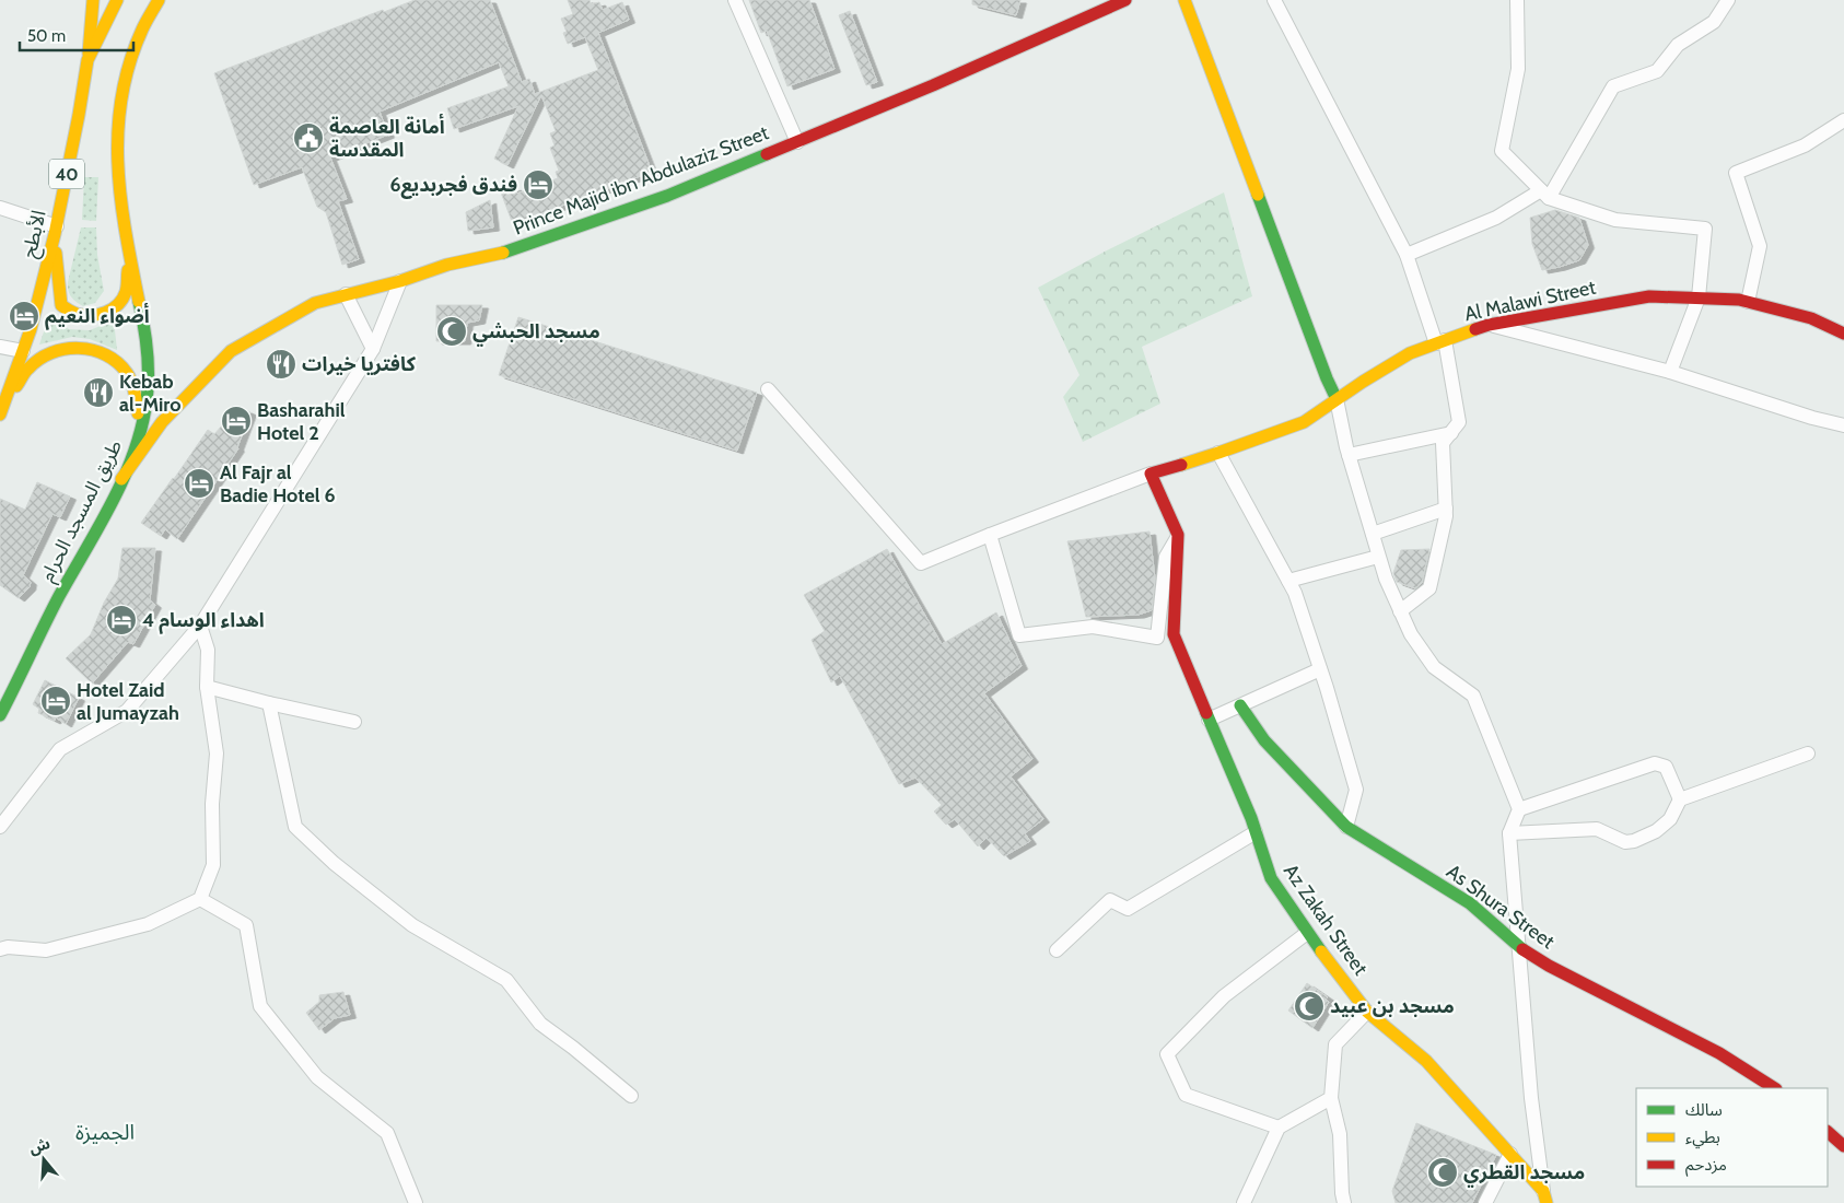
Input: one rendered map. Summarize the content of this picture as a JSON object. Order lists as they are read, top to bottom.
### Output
{
  "streets": {
    "main road": [
      "40",
      "Prince Majid ibn Abdulaziz Street",
      "الأبطح",
      "Al Malawi Street",
      "طريق المسجد الحرام",
      "As Shura Street",
      "Az Zakah Street"
    ]
  },
  "crossings": [
    ["40", "الأبطح"],
    ["Prince Majid ibn Abdulaziz Street", "طريق المسجد الحرام"],
    ["Al Malawi Street", "Az Zakah Street"]
  ],
  "districts": ["الجميزة"],
  "places": {
    "public building": ["أمانة العاصمة المقدسة"],
    "hotel": [
      "فندق فجربديع6",
      "أضواء النعيم",
      "Basharahil Hotel 2",
      "Al Fajr al Badie Hotel 6",
      "اهداء الوسام 4",
      "Hotel Zaid al Jumayzah"
    ],
    "mosque": ["مسجد الحبشي", "مسجد بن عبيد", "مسجد القطري"],
    "restaurant": ["كافتريا خيرات", "Kebab al-Miro"]
  },
  "legend": ["سالك", "بطيء", "مزدحم"],
  "scale_bar": "50 m",
  "north": "top"
}
